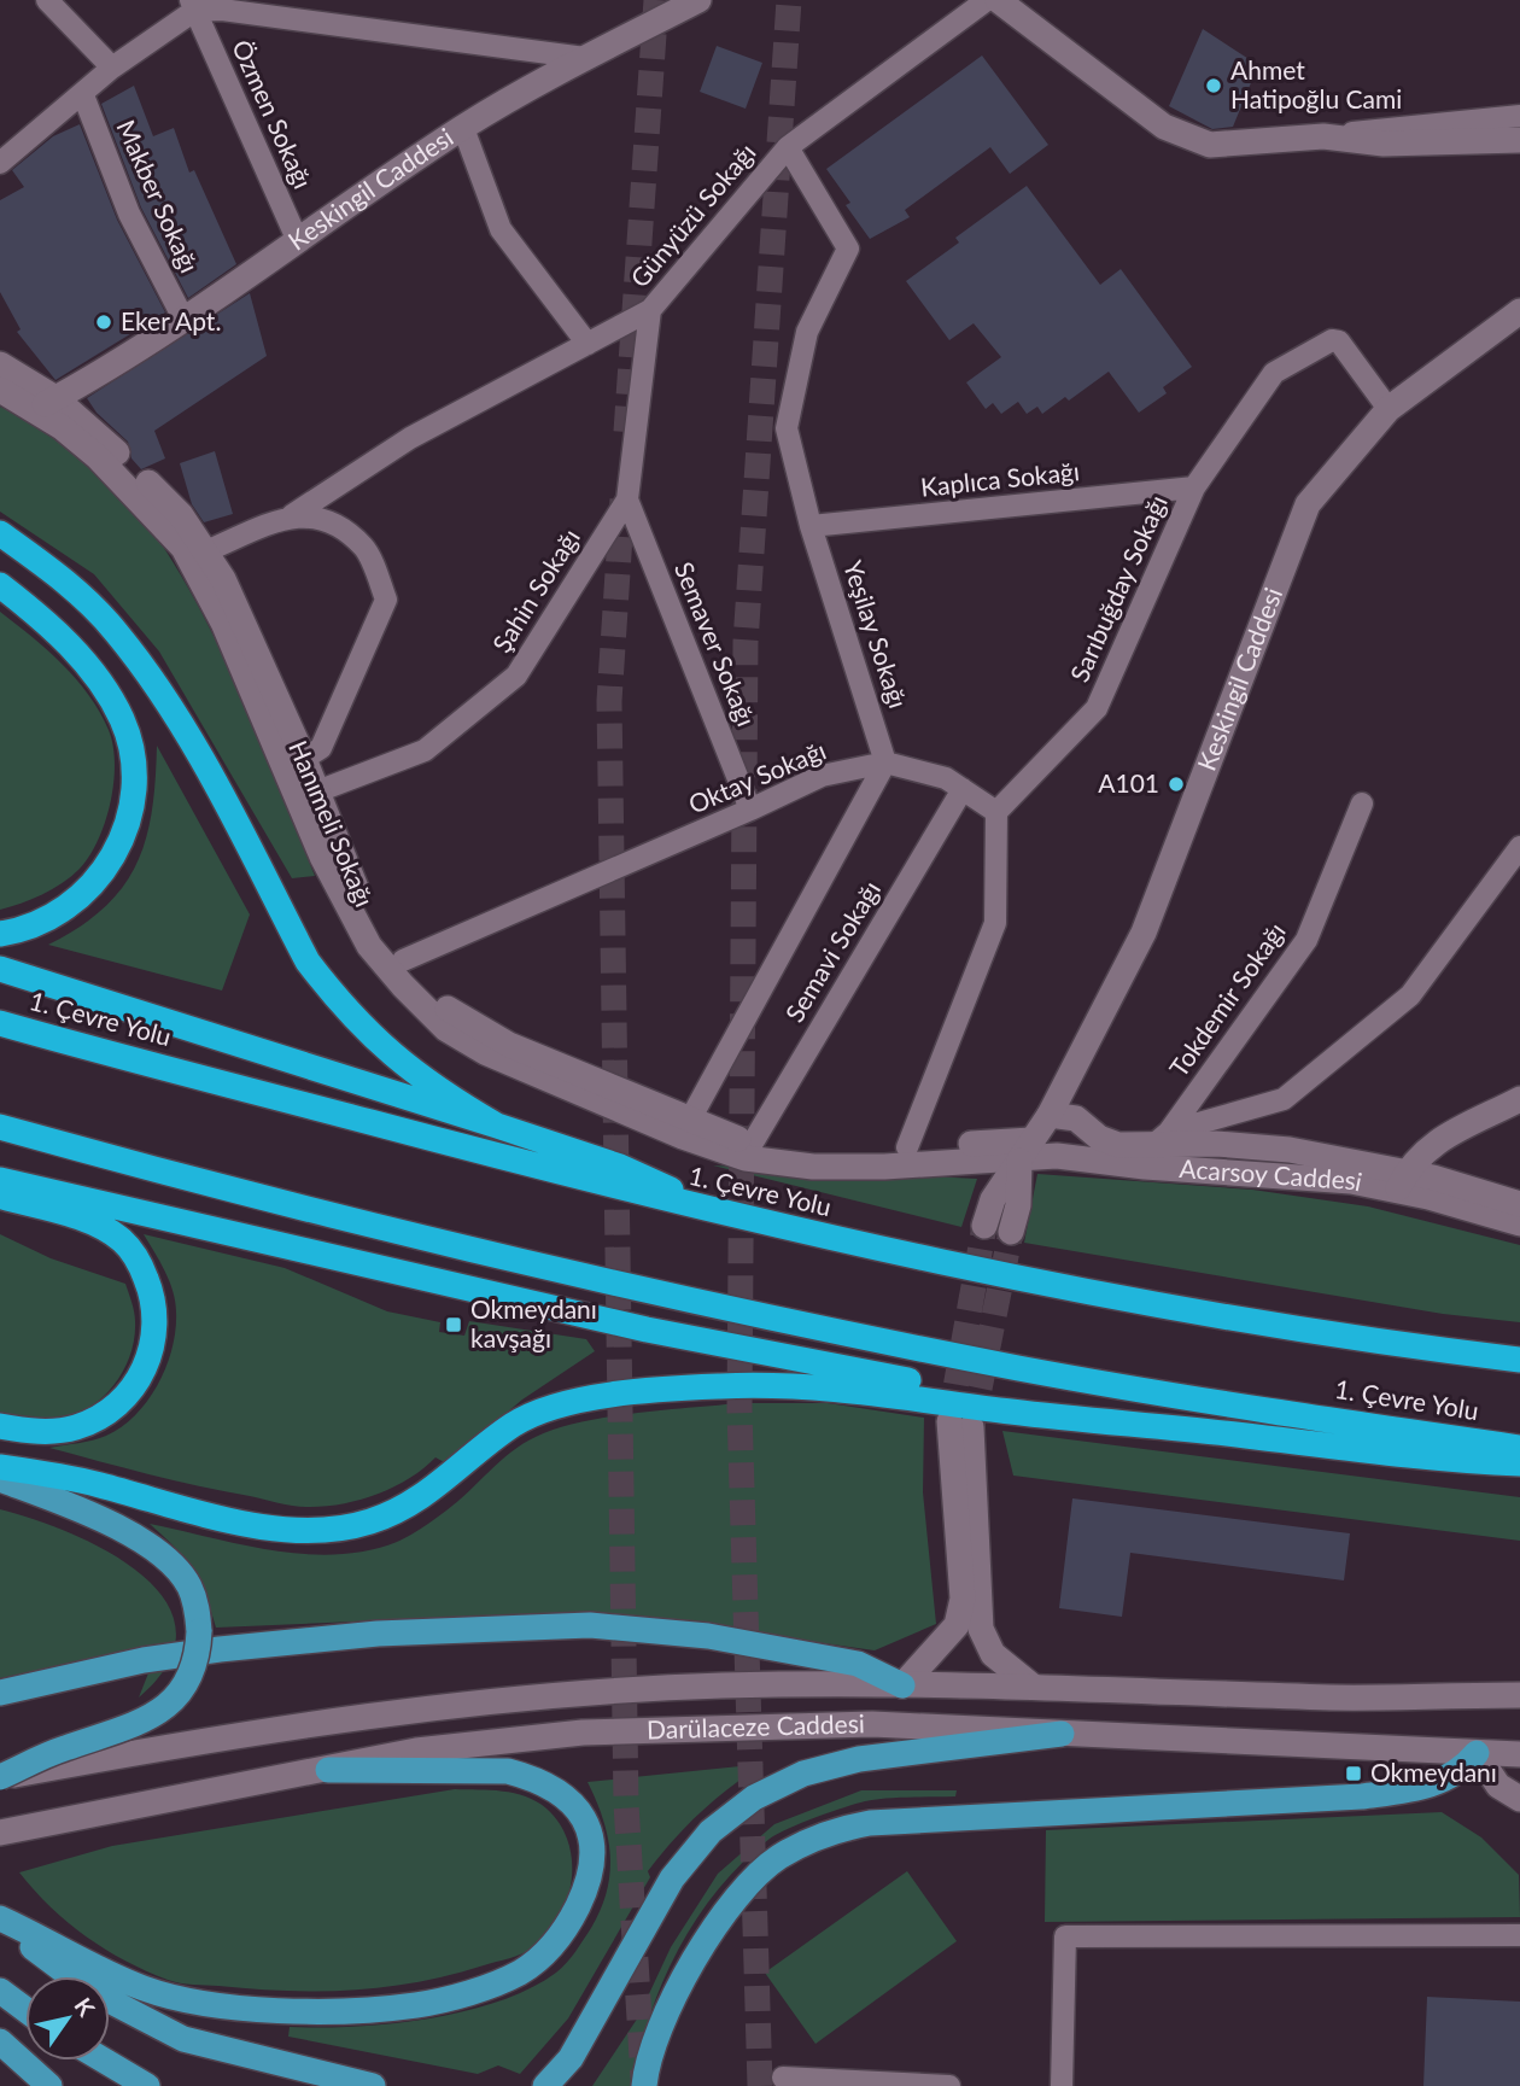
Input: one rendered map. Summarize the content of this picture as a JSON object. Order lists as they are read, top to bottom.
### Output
{
  "streets": {
    "highway": ["1. Çevre Yolu"],
    "main road": [
      "Keskingil Caddesi",
      "Hanımeli Sokağı",
      "Acarsoy Caddesi",
      "Darülaceze Caddesi"
    ],
    "street": [
      "Özmen Sokağı",
      "Makber Sokağı",
      "Günyüzü Sokağı",
      "Kaplıca Sokağı",
      "Sarıbuğday Sokağı",
      "Şahin Sokağı",
      "Yeşilay Sokağı",
      "Semaver Sokağı",
      "Oktay Sokağı",
      "Semavi Sokağı",
      "Tokdemir Sokağı"
    ]
  },
  "crossings": [
    ["Özmen Sokağı", "Keskingil Caddesi"],
    ["Keskingil Caddesi", "Makber Sokağı"],
    ["Keskingil Caddesi", "Sarıbuğday Sokağı"],
    ["Keskingil Caddesi", "Hanımeli Sokağı"],
    ["Keskingil Caddesi", "Acarsoy Caddesi"],
    ["Günyüzü Sokağı", "Şahin Sokağı"],
    ["Günyüzü Sokağı", "Yeşilay Sokağı"],
    ["Günyüzü Sokağı", "Hanımeli Sokağı"],
    ["Kaplıca Sokağı", "Sarıbuğday Sokağı"],
    ["Kaplıca Sokağı", "Yeşilay Sokağı"],
    ["Sarıbuğday Sokağı", "Oktay Sokağı"],
    ["Şahin Sokağı", "Semaver Sokağı"],
    ["Şahin Sokağı", "Hanımeli Sokağı"],
    ["Yeşilay Sokağı", "Oktay Sokağı"],
    ["Semaver Sokağı", "Oktay Sokağı"],
    ["Oktay Sokağı", "Hanımeli Sokağı"],
    ["Oktay Sokağı", "Semavi Sokağı"],
    ["Hanımeli Sokağı", "Semavi Sokağı"],
    ["Hanımeli Sokağı", "Acarsoy Caddesi"],
    ["Tokdemir Sokağı", "Acarsoy Caddesi"]
  ],
  "places": {
    "other": ["Ahmet Hatipoğlu Cami", "Eker Apt.", "A101"],
    "transit": ["Okmeydanı kavşağı", "Okmeydanı"]
  },
  "north": "top right"
}
